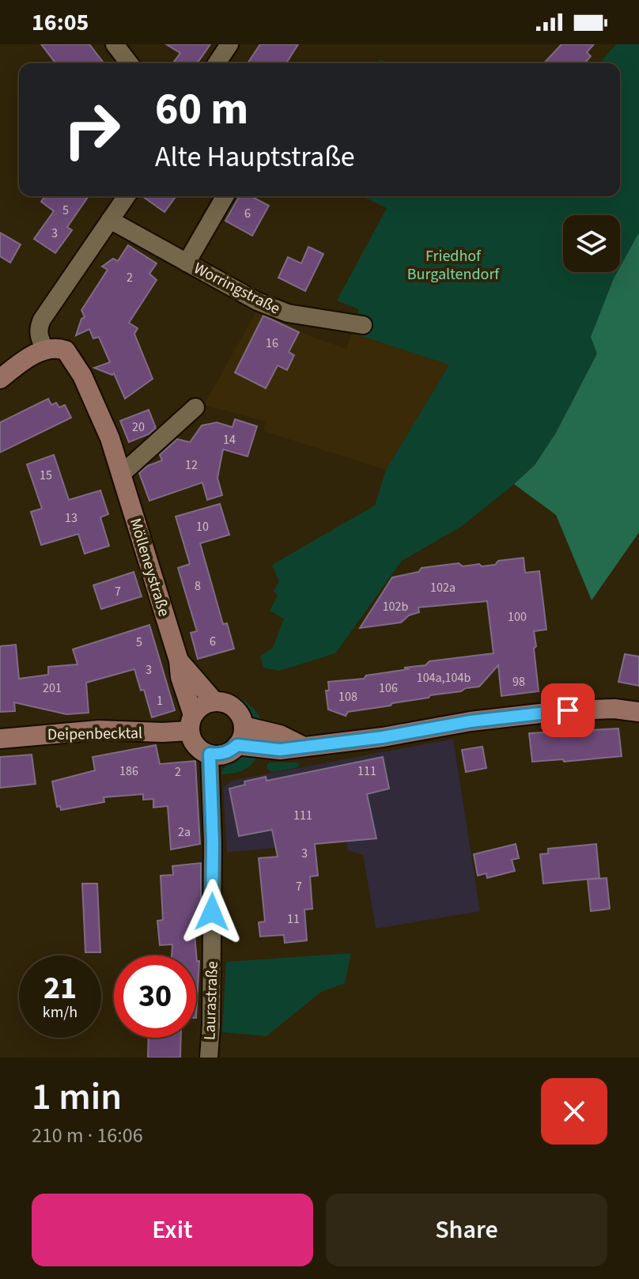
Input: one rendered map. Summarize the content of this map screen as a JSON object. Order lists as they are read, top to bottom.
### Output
{
  "streets": {
    "main road": ["Mölleneystraße", "Deipenbecktal"],
    "street": ["Worringstraße", "Laurastraße"]
  },
  "crossings": [
    ["Mölleneystraße", "Deipenbecktal"],
    ["Mölleneystraße", "Laurastraße"],
    ["Deipenbecktal", "Laurastraße"]
  ],
  "parks": ["Friedhof Burgaltendorf"],
  "house_numbers": [
    "5",
    "6",
    "3",
    "2",
    "16",
    "20",
    "14",
    "12",
    "15",
    "13",
    "10",
    "8",
    "102a",
    "7",
    "102b",
    "100",
    "6",
    "5",
    "3",
    "104a,104b",
    "98",
    "201",
    "106",
    "108",
    "1",
    "186",
    "111",
    "2",
    "111",
    "2a",
    "3",
    "7",
    "11"
  ],
  "page": {
    "status": "16:05",
    "turn": ["60 m", "Alte Hauptstraße"],
    "speed": "21 km/h",
    "limit": "30",
    "heading": ["1 min", "210 m · 16:06"],
    "buttons": ["Exit", "Share"]
  }
}
